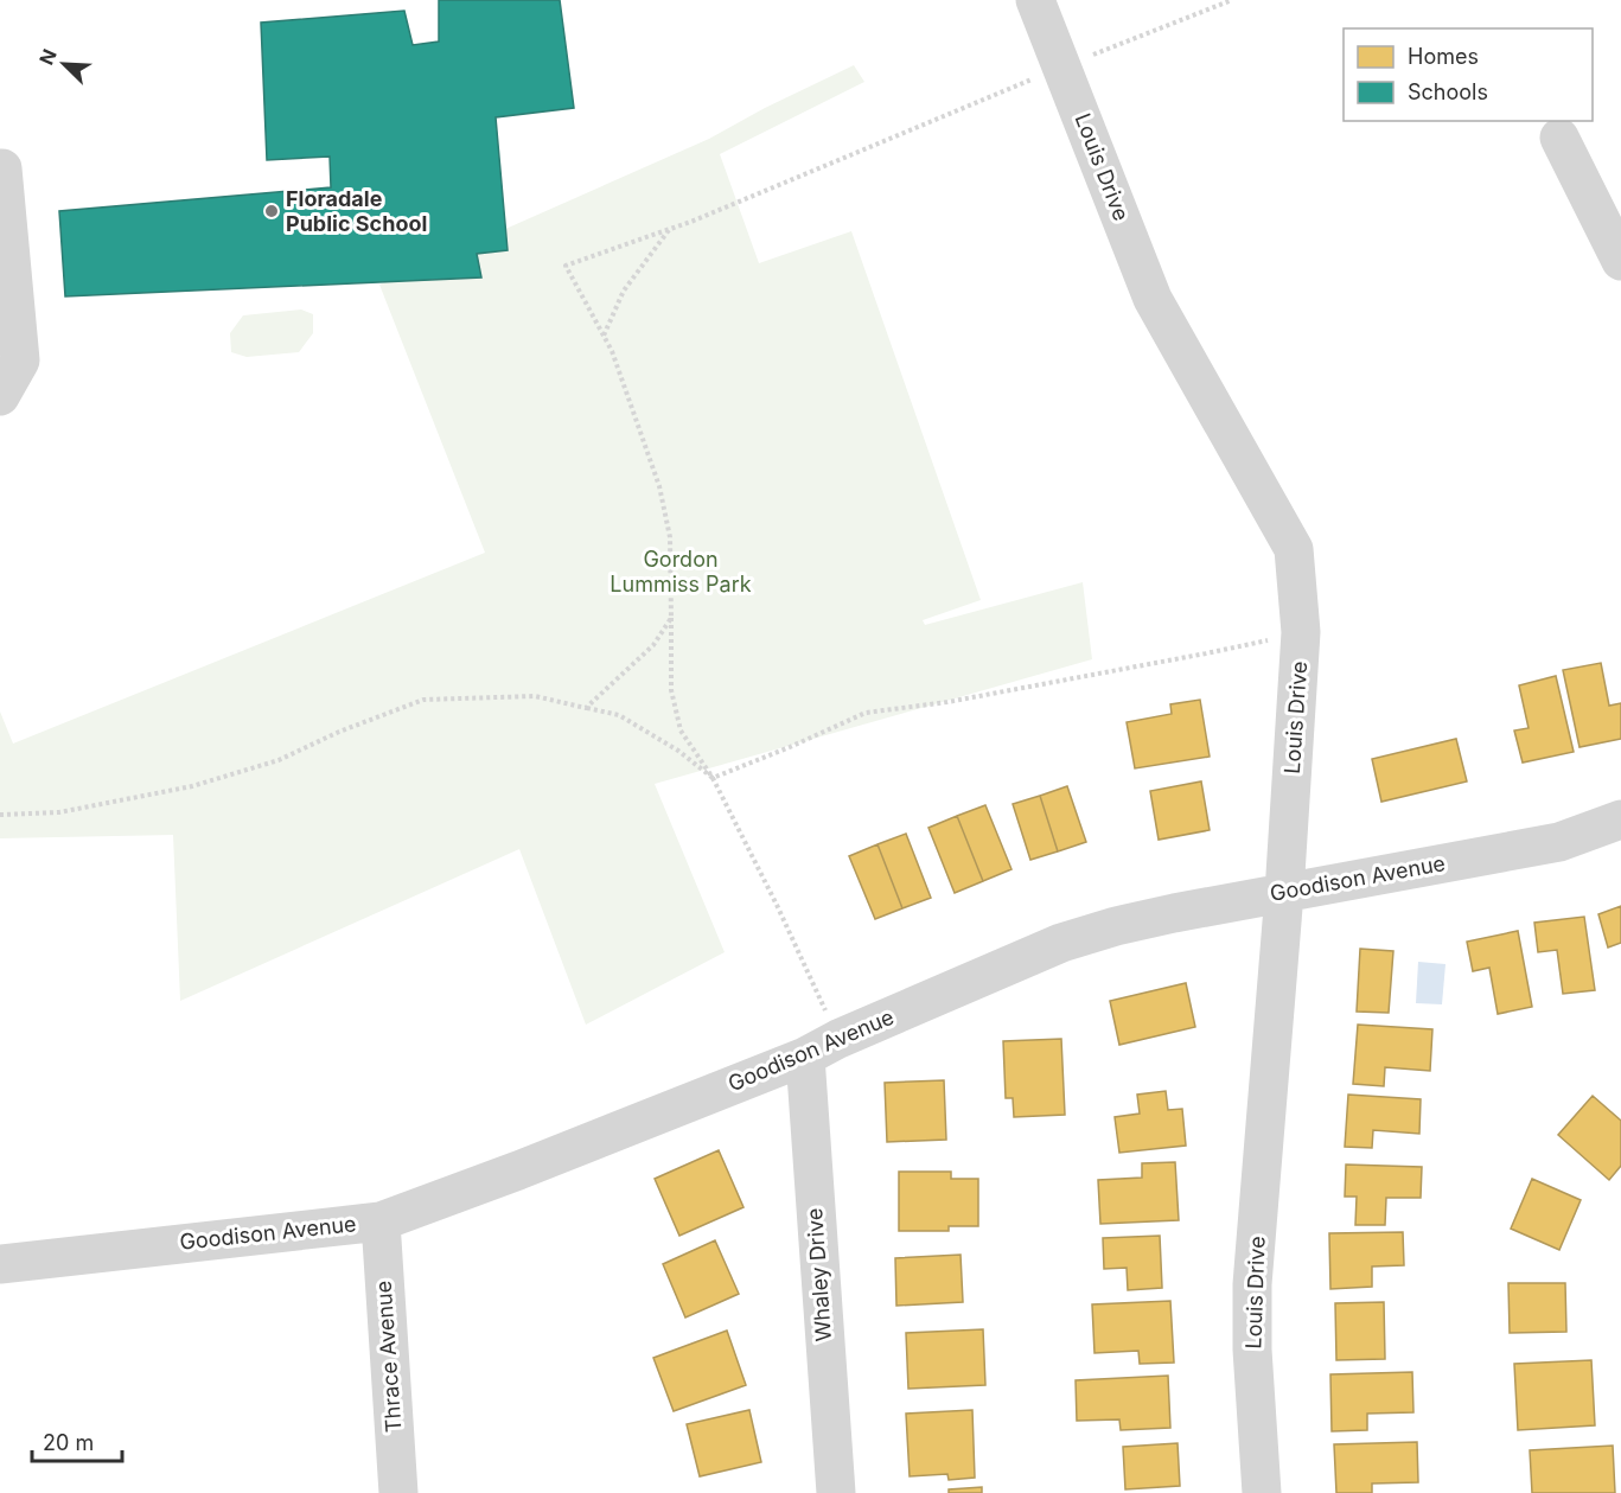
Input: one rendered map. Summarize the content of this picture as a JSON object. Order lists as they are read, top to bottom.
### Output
{
  "streets": {
    "street": [
      "Louis Drive",
      "Goodison Avenue",
      "Whaley Drive",
      "Thrace Avenue"
    ]
  },
  "crossings": [
    ["Louis Drive", "Goodison Avenue"],
    ["Goodison Avenue", "Whaley Drive"],
    ["Goodison Avenue", "Thrace Avenue"]
  ],
  "parks": ["Gordon Lummiss Park"],
  "places": ["Floradale Public School"],
  "legend": ["Homes", "Schools"],
  "scale_bar": "20 m",
  "north": "top left"
}
